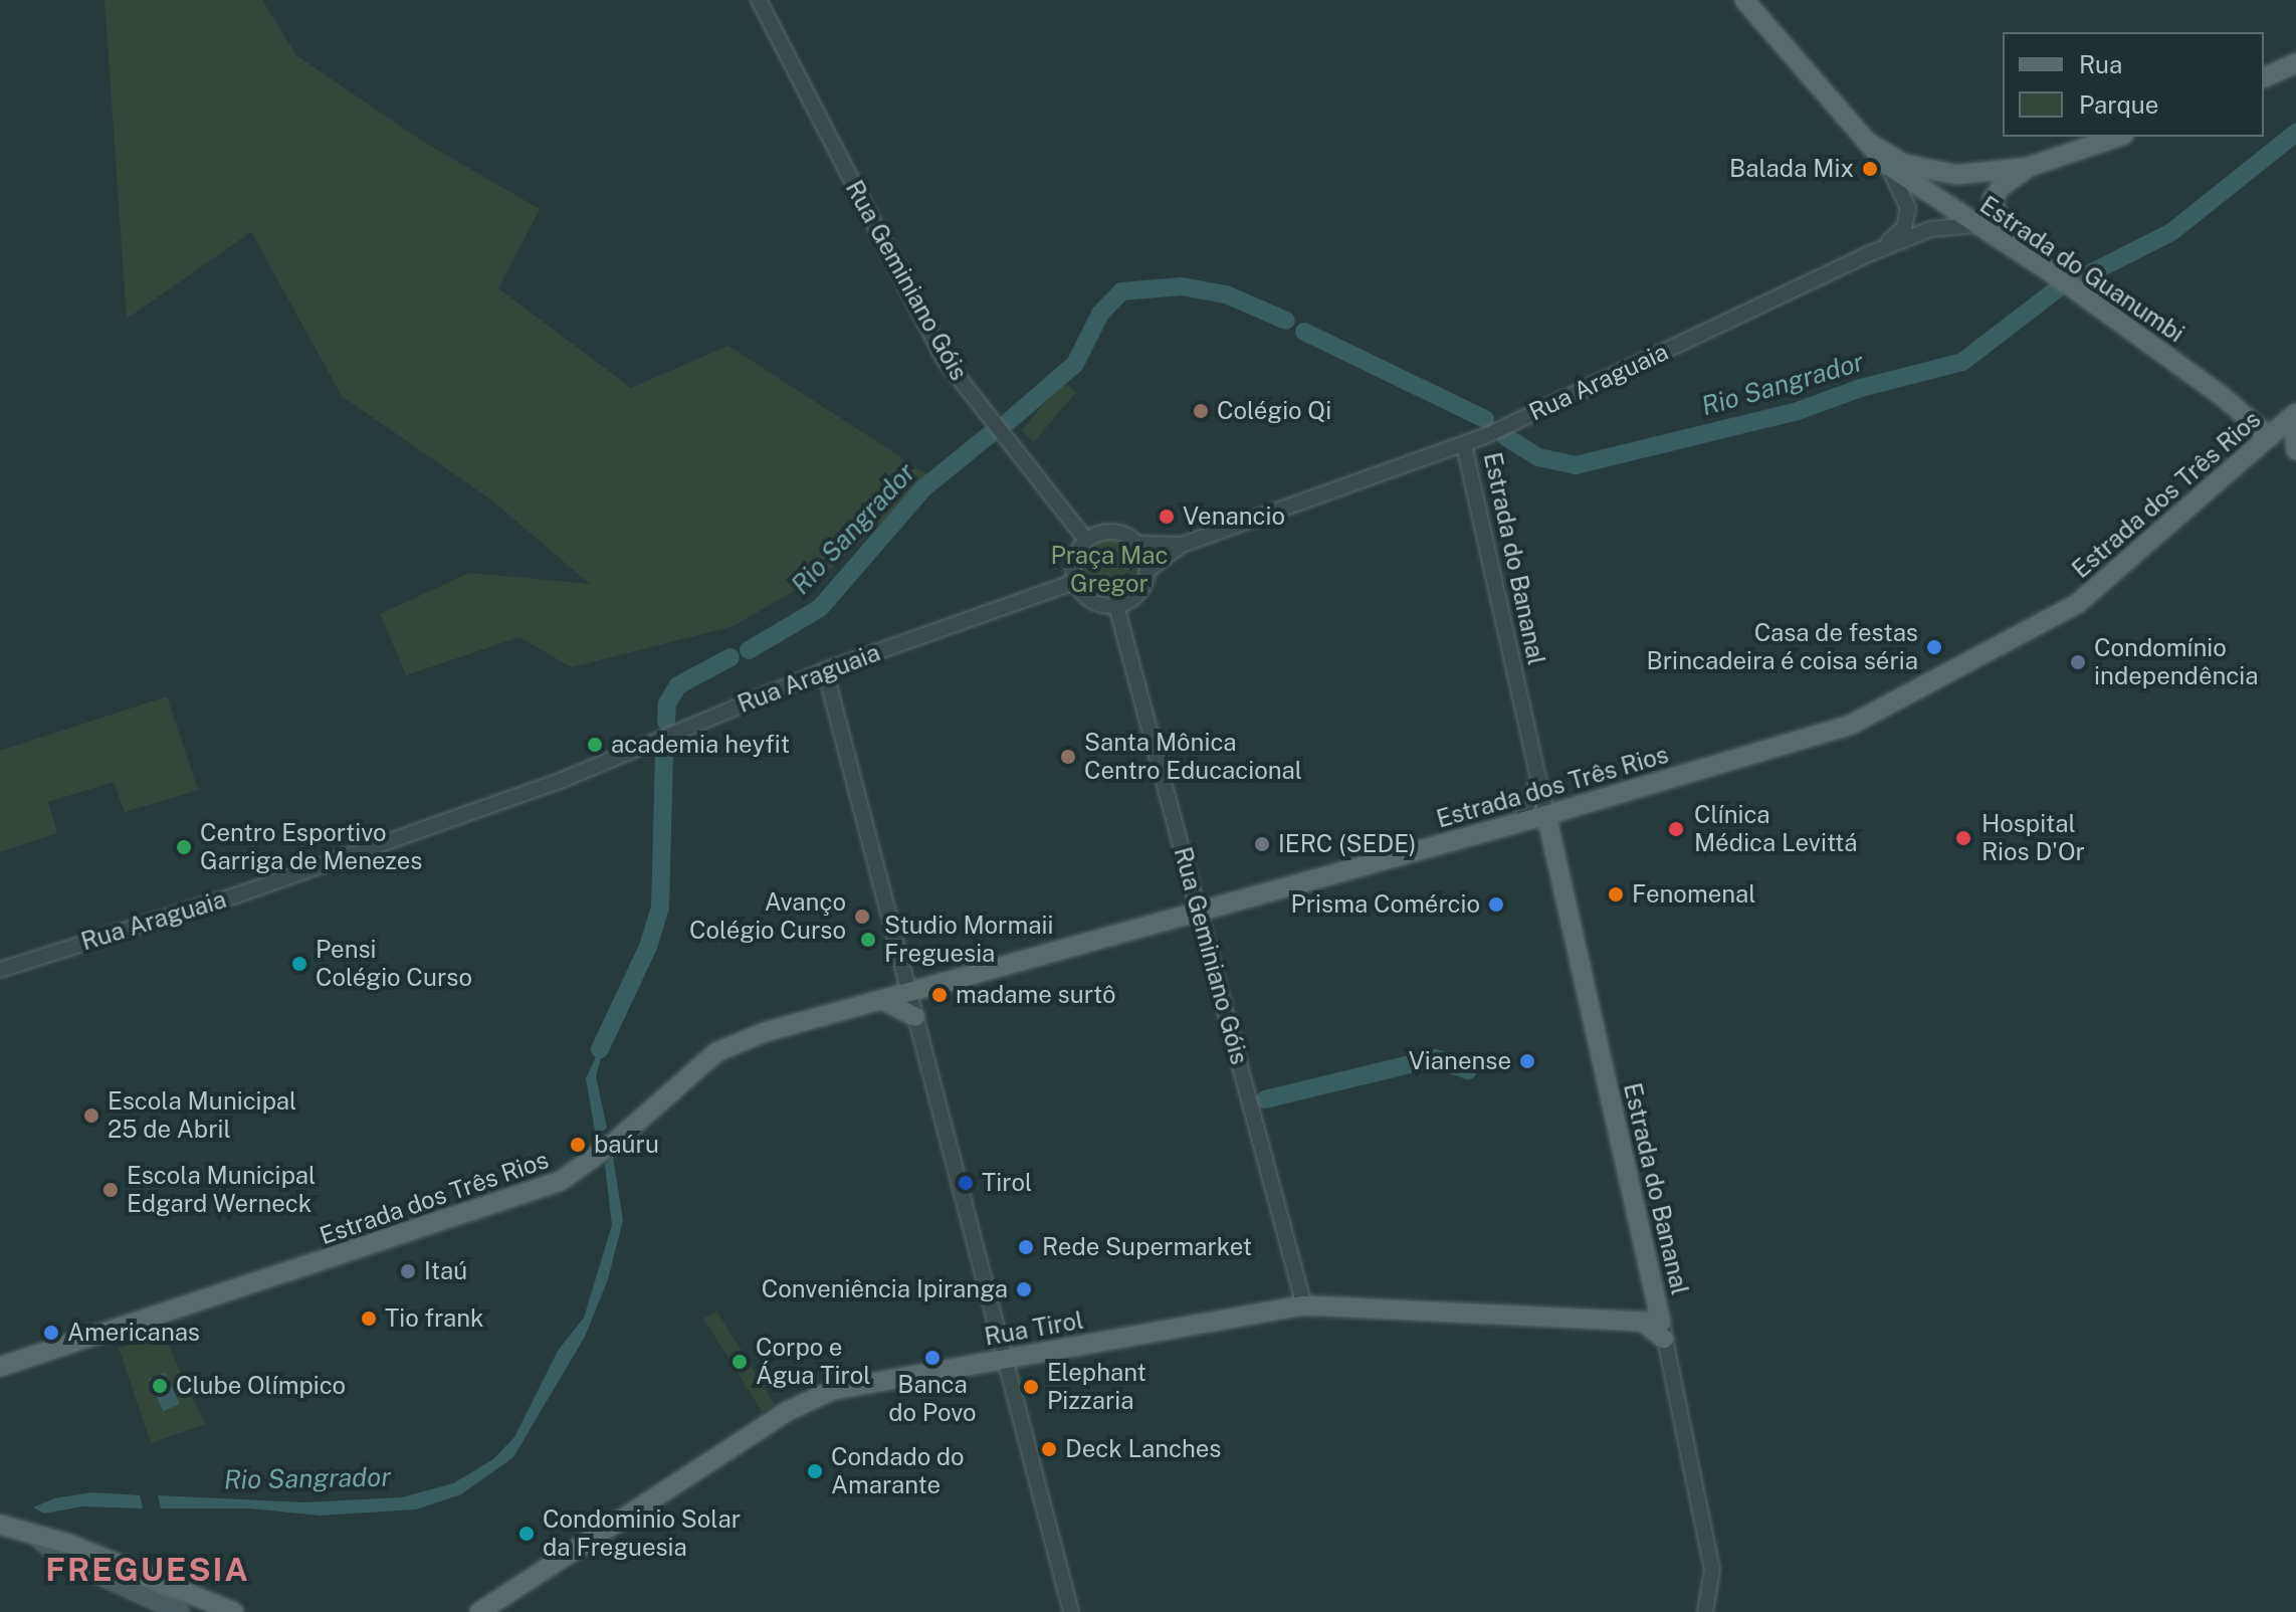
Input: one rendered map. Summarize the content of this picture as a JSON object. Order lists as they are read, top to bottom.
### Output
{
  "streets": {
    "main road": [
      "Estrada do Guanumbi",
      "Estrada dos Três Rios",
      "Estrada do Bananal",
      "Rua Tirol"
    ],
    "street": ["Rua Geminiano Góis", "Rua Araguaia"]
  },
  "crossings": [
    ["Estrada do Guanumbi", "Rua Araguaia"],
    ["Estrada do Guanumbi", "Estrada dos Três Rios"],
    ["Rua Geminiano Góis", "Rua Araguaia"],
    ["Rua Geminiano Góis", "Estrada dos Três Rios"],
    ["Rua Geminiano Góis", "Rua Tirol"],
    ["Rua Araguaia", "Estrada do Bananal"],
    ["Estrada dos Três Rios", "Estrada do Bananal"],
    ["Estrada do Bananal", "Rua Tirol"]
  ],
  "districts": ["FREGUESIA"],
  "water": ["Rio Sangrador"],
  "parks": ["Praça Mac Gregor"],
  "places": [
    "Balada Mix",
    "Colégio Qi",
    "Venancio",
    "Casa de festas Brincadeira é coisa séria",
    "Condomínio independência",
    "academia heyfit",
    "Santa Mônica Centro Educacional",
    "Clínica Médica Levittá",
    "Hospital Rios D'Or",
    "IERC (SEDE)",
    "Centro Esportivo Garriga de Menezes",
    "Fenomenal",
    "Prisma Comércio",
    "Avanço Colégio Curso",
    "Studio Mormaii Freguesia",
    "Pensi Colégio Curso",
    "madame surtô",
    "Vianense",
    "Escola Municipal 25 de Abril",
    "baúru",
    "Tirol",
    "Escola Municipal Edgard Werneck",
    "Rede Supermarket",
    "Itaú",
    "Conveniência Ipiranga",
    "Tio frank",
    "Americanas",
    "Banca do Povo",
    "Corpo e Água Tirol",
    "Clube Olímpico",
    "Elephant Pizzaria",
    "Deck Lanches",
    "Condado do Amarante",
    "Condominio Solar da Freguesia"
  ],
  "legend": ["Rua", "Parque"]
}
